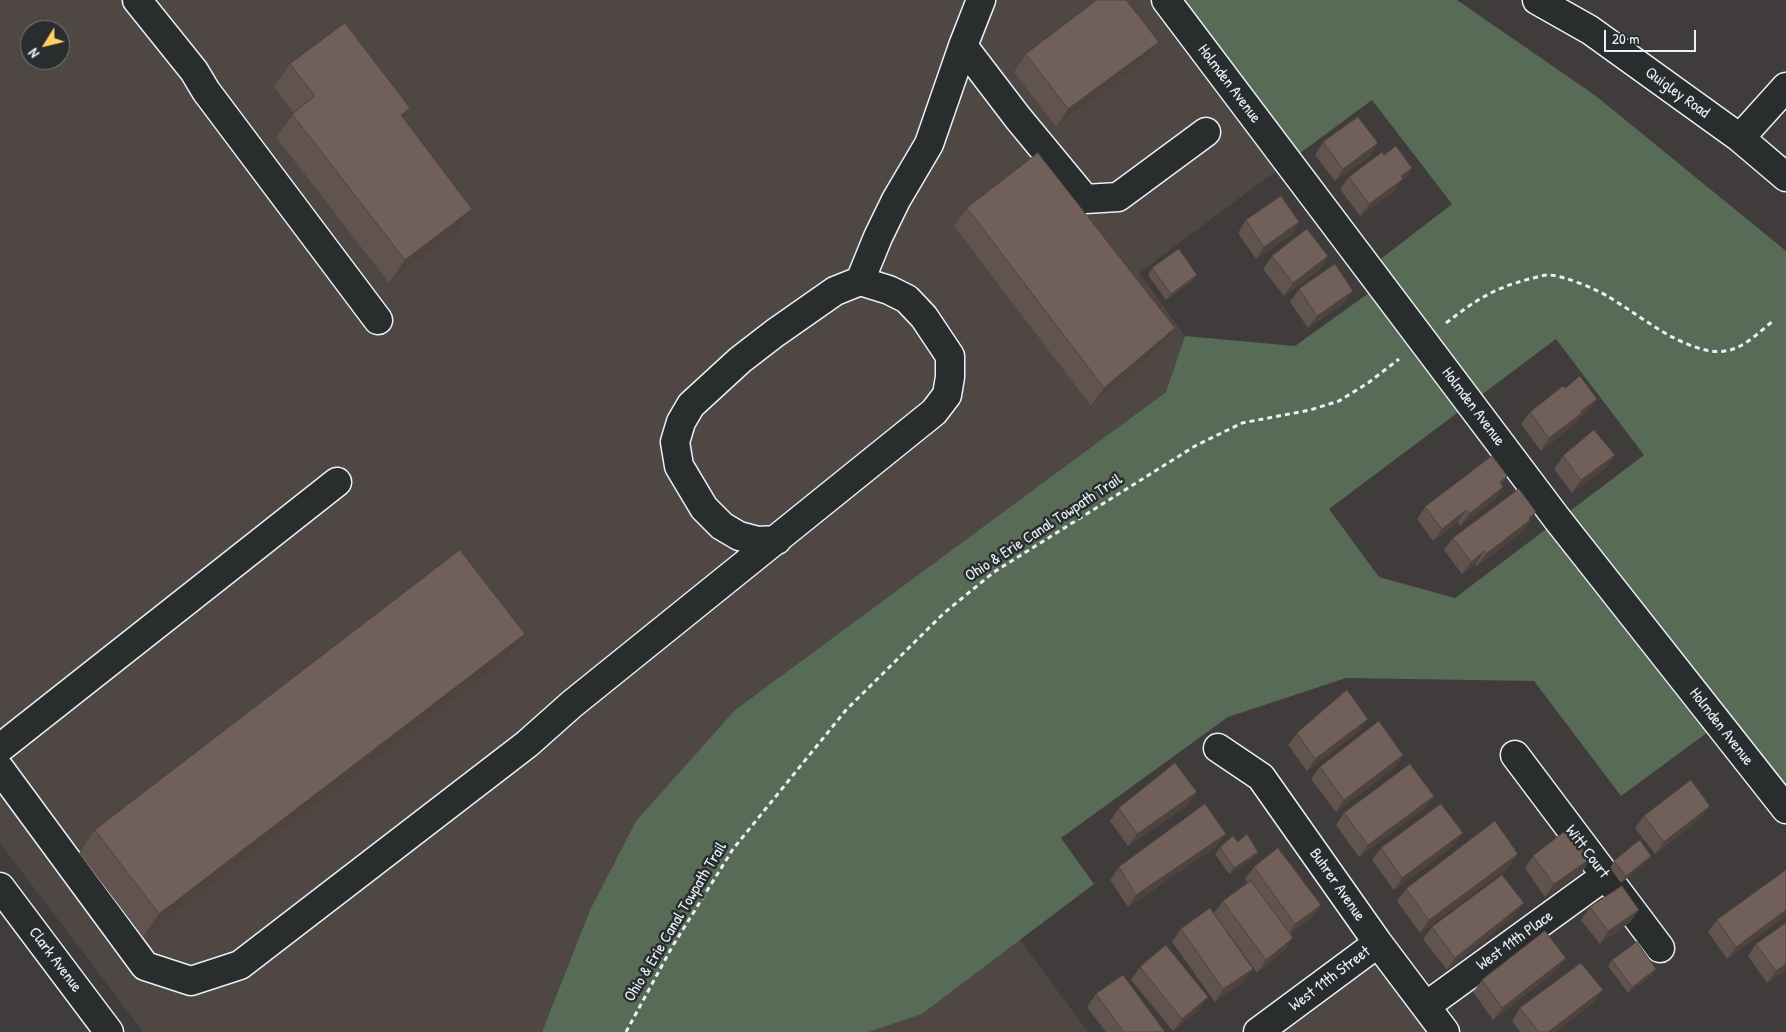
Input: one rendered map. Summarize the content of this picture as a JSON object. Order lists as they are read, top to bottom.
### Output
{
  "streets": {
    "street": [
      "Holmden Avenue",
      "Quigley Road",
      "Witt Court",
      "Buhrer Avenue",
      "West 11th Place",
      "Clark Avenue",
      "West 11th Street"
    ],
    "path": ["Ohio & Erie Canal Towpath Trail"]
  },
  "crossings": [
    ["Witt Court", "West 11th Place"],
    ["Buhrer Avenue", "West 11th Place"],
    ["Buhrer Avenue", "West 11th Street"]
  ],
  "scale_bar": "20 m",
  "north": "bottom left"
}
